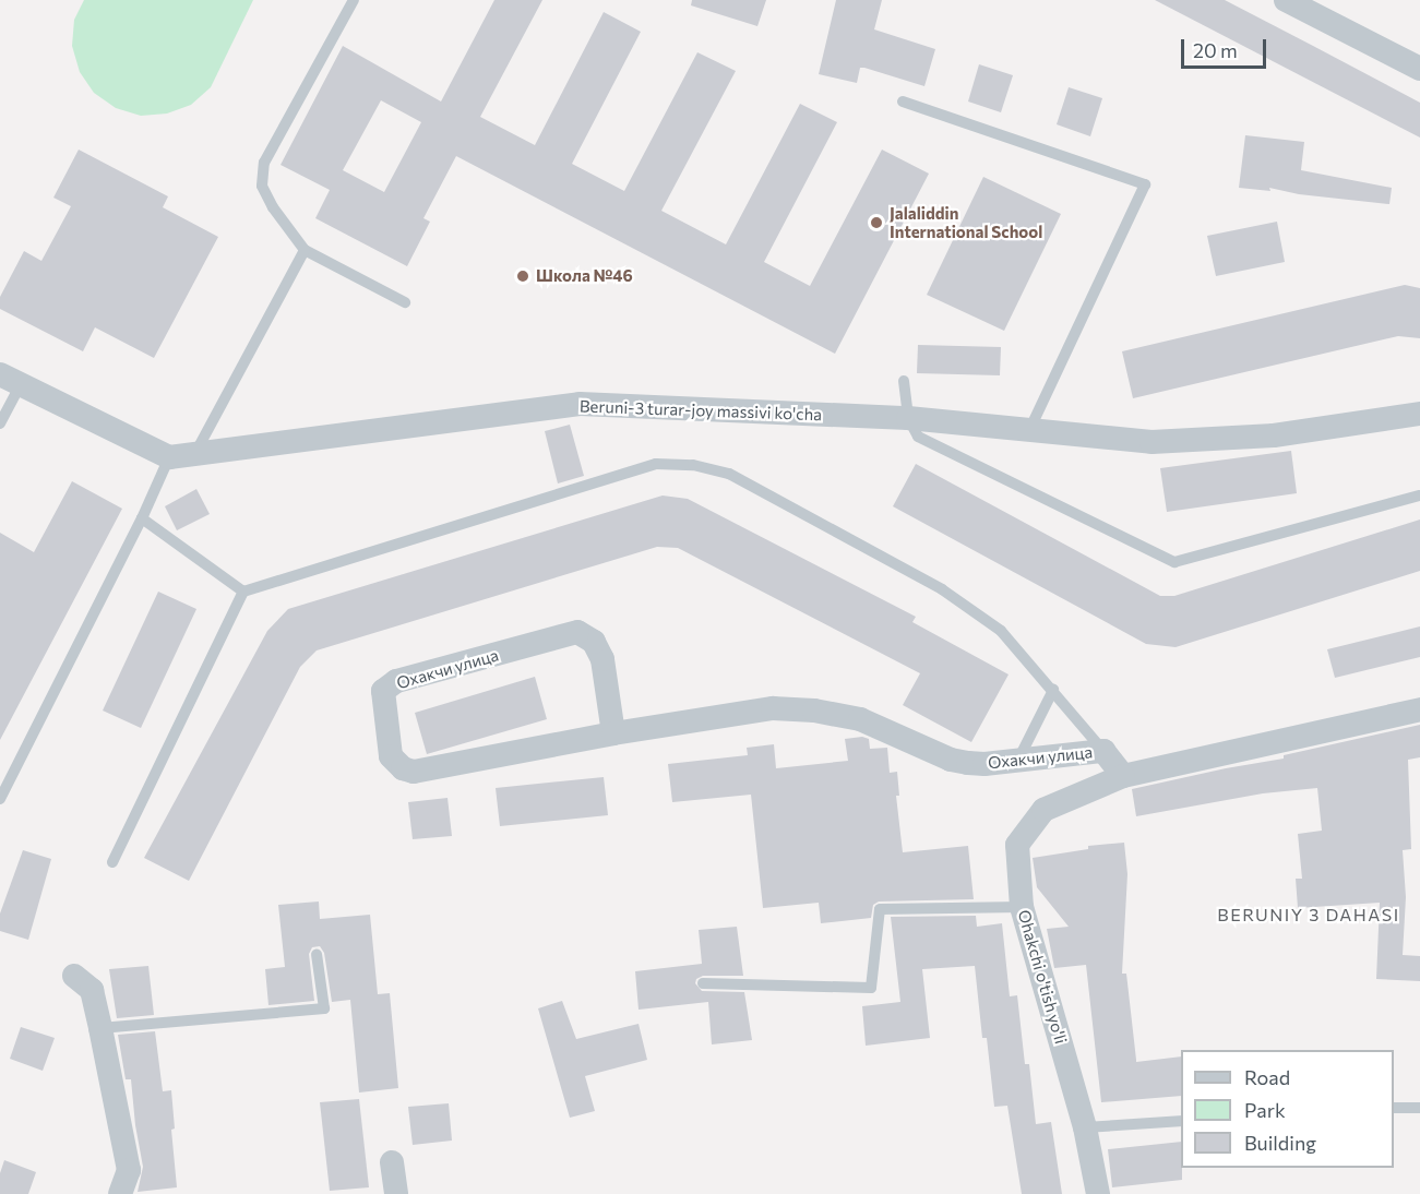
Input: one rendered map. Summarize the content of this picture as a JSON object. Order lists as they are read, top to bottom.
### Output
{
  "streets": {
    "street": ["Beruni-3 turar-joy massivi ko'cha", "Охакчи улица", "Ohakchi o'tish yo'li"]
  },
  "crossings": [
    ["Охакчи улица", "Ohakchi o'tish yo'li"]
  ],
  "districts": ["BERUNIY 3 DAHASI"],
  "places": ["Jalaliddin International School", "Школа №46"],
  "legend": ["Road", "Park", "Building"],
  "scale_bar": "20 m"
}
